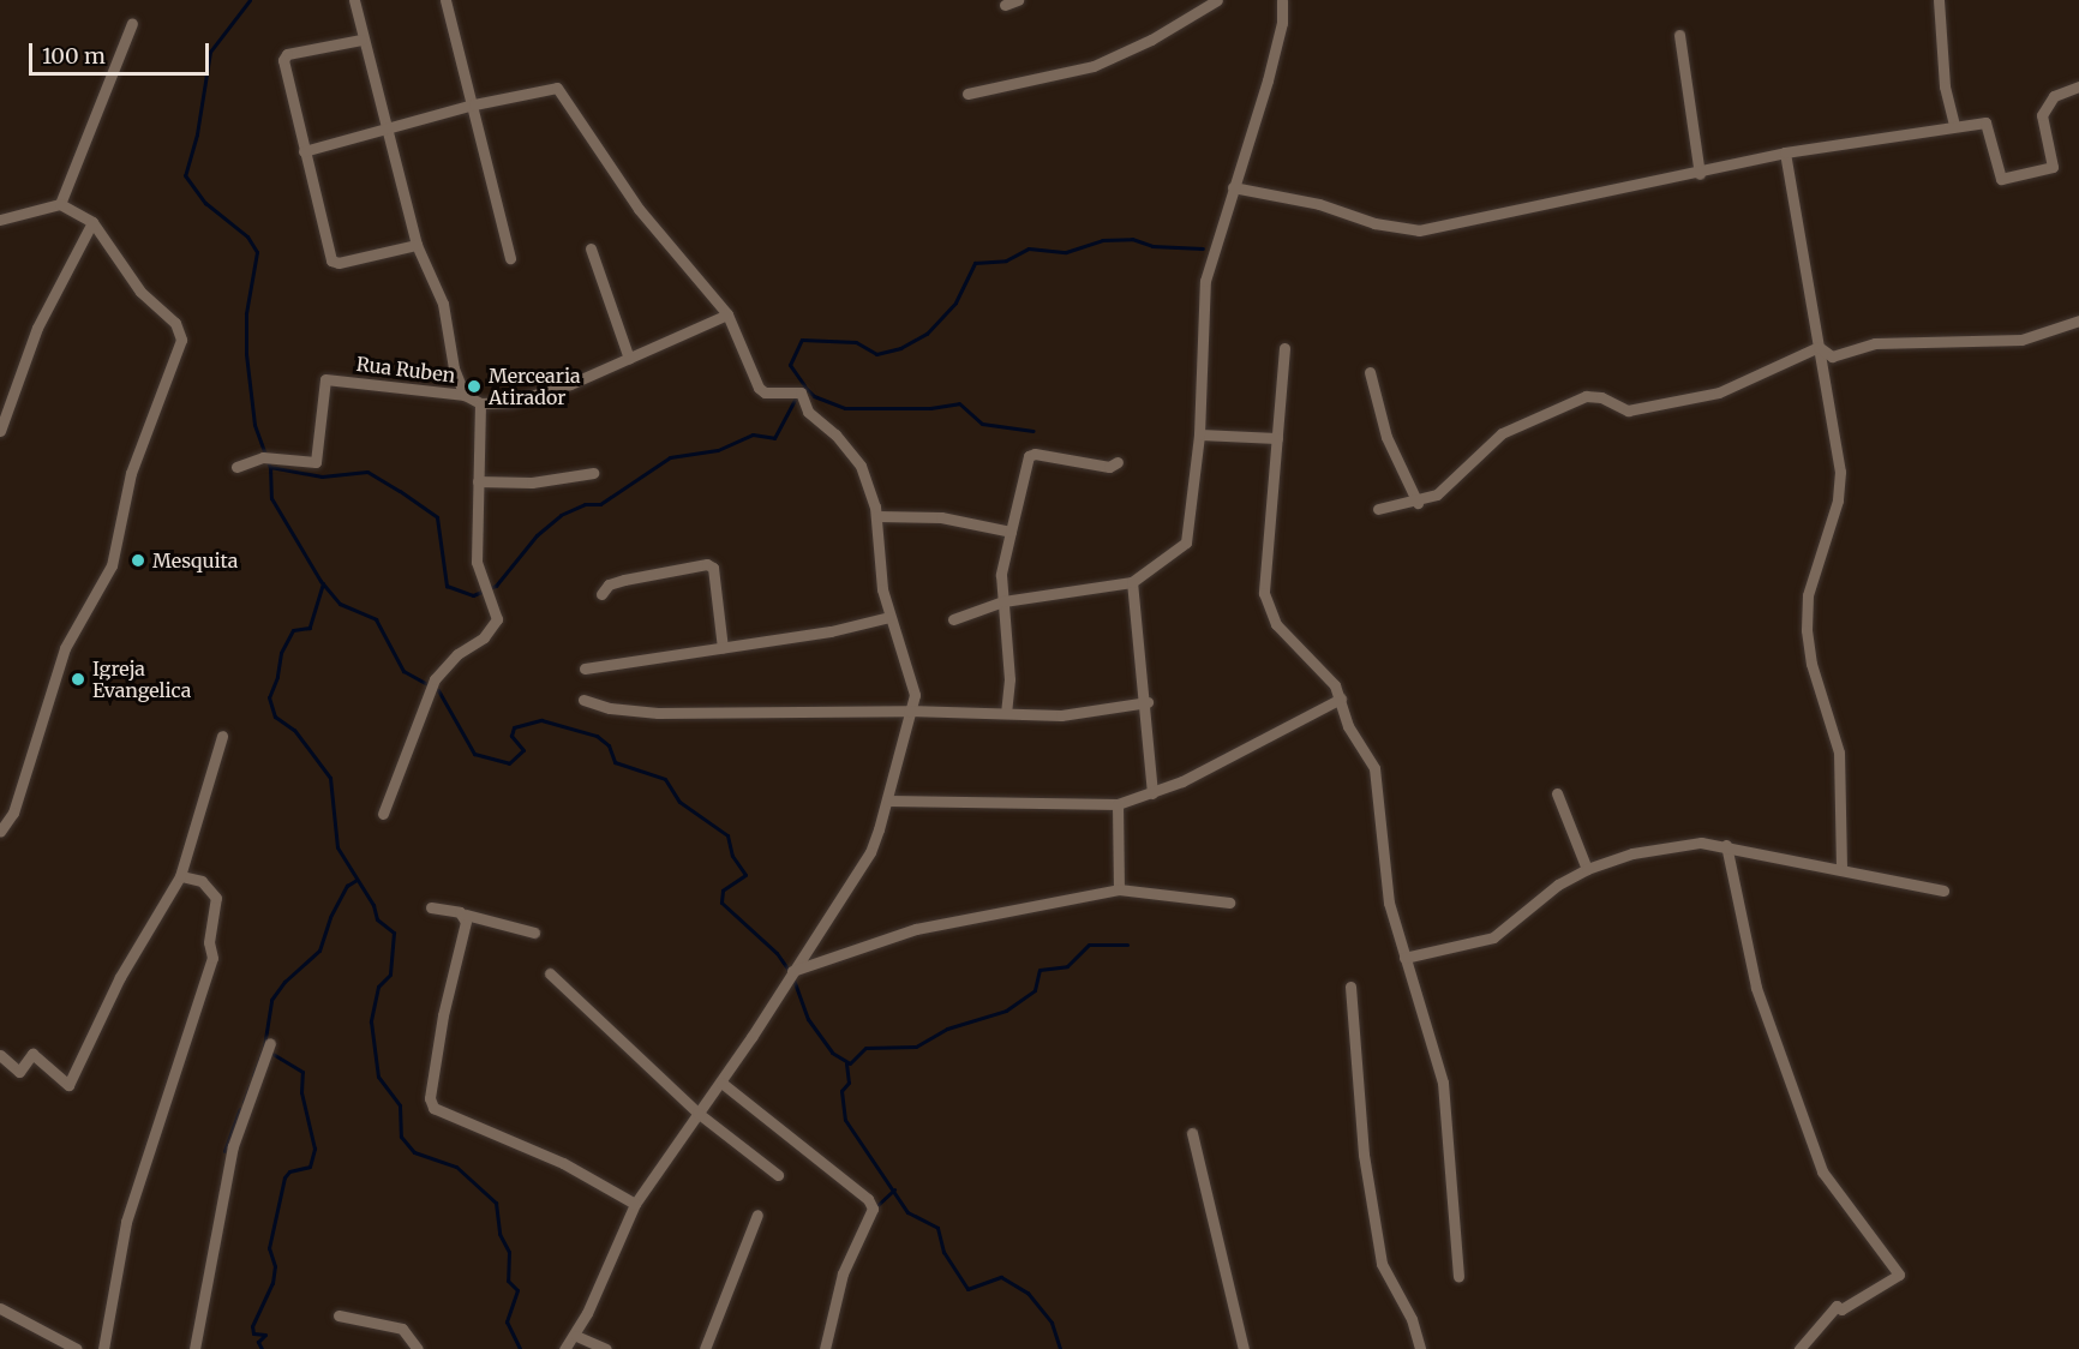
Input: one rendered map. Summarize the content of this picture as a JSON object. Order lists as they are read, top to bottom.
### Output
{
  "streets": {
    "street": ["Rua Ruben"]
  },
  "places": ["Mercearia Atirador", "Mesquita", "Igreja Evangelica"],
  "scale_bar": "100 m"
}
